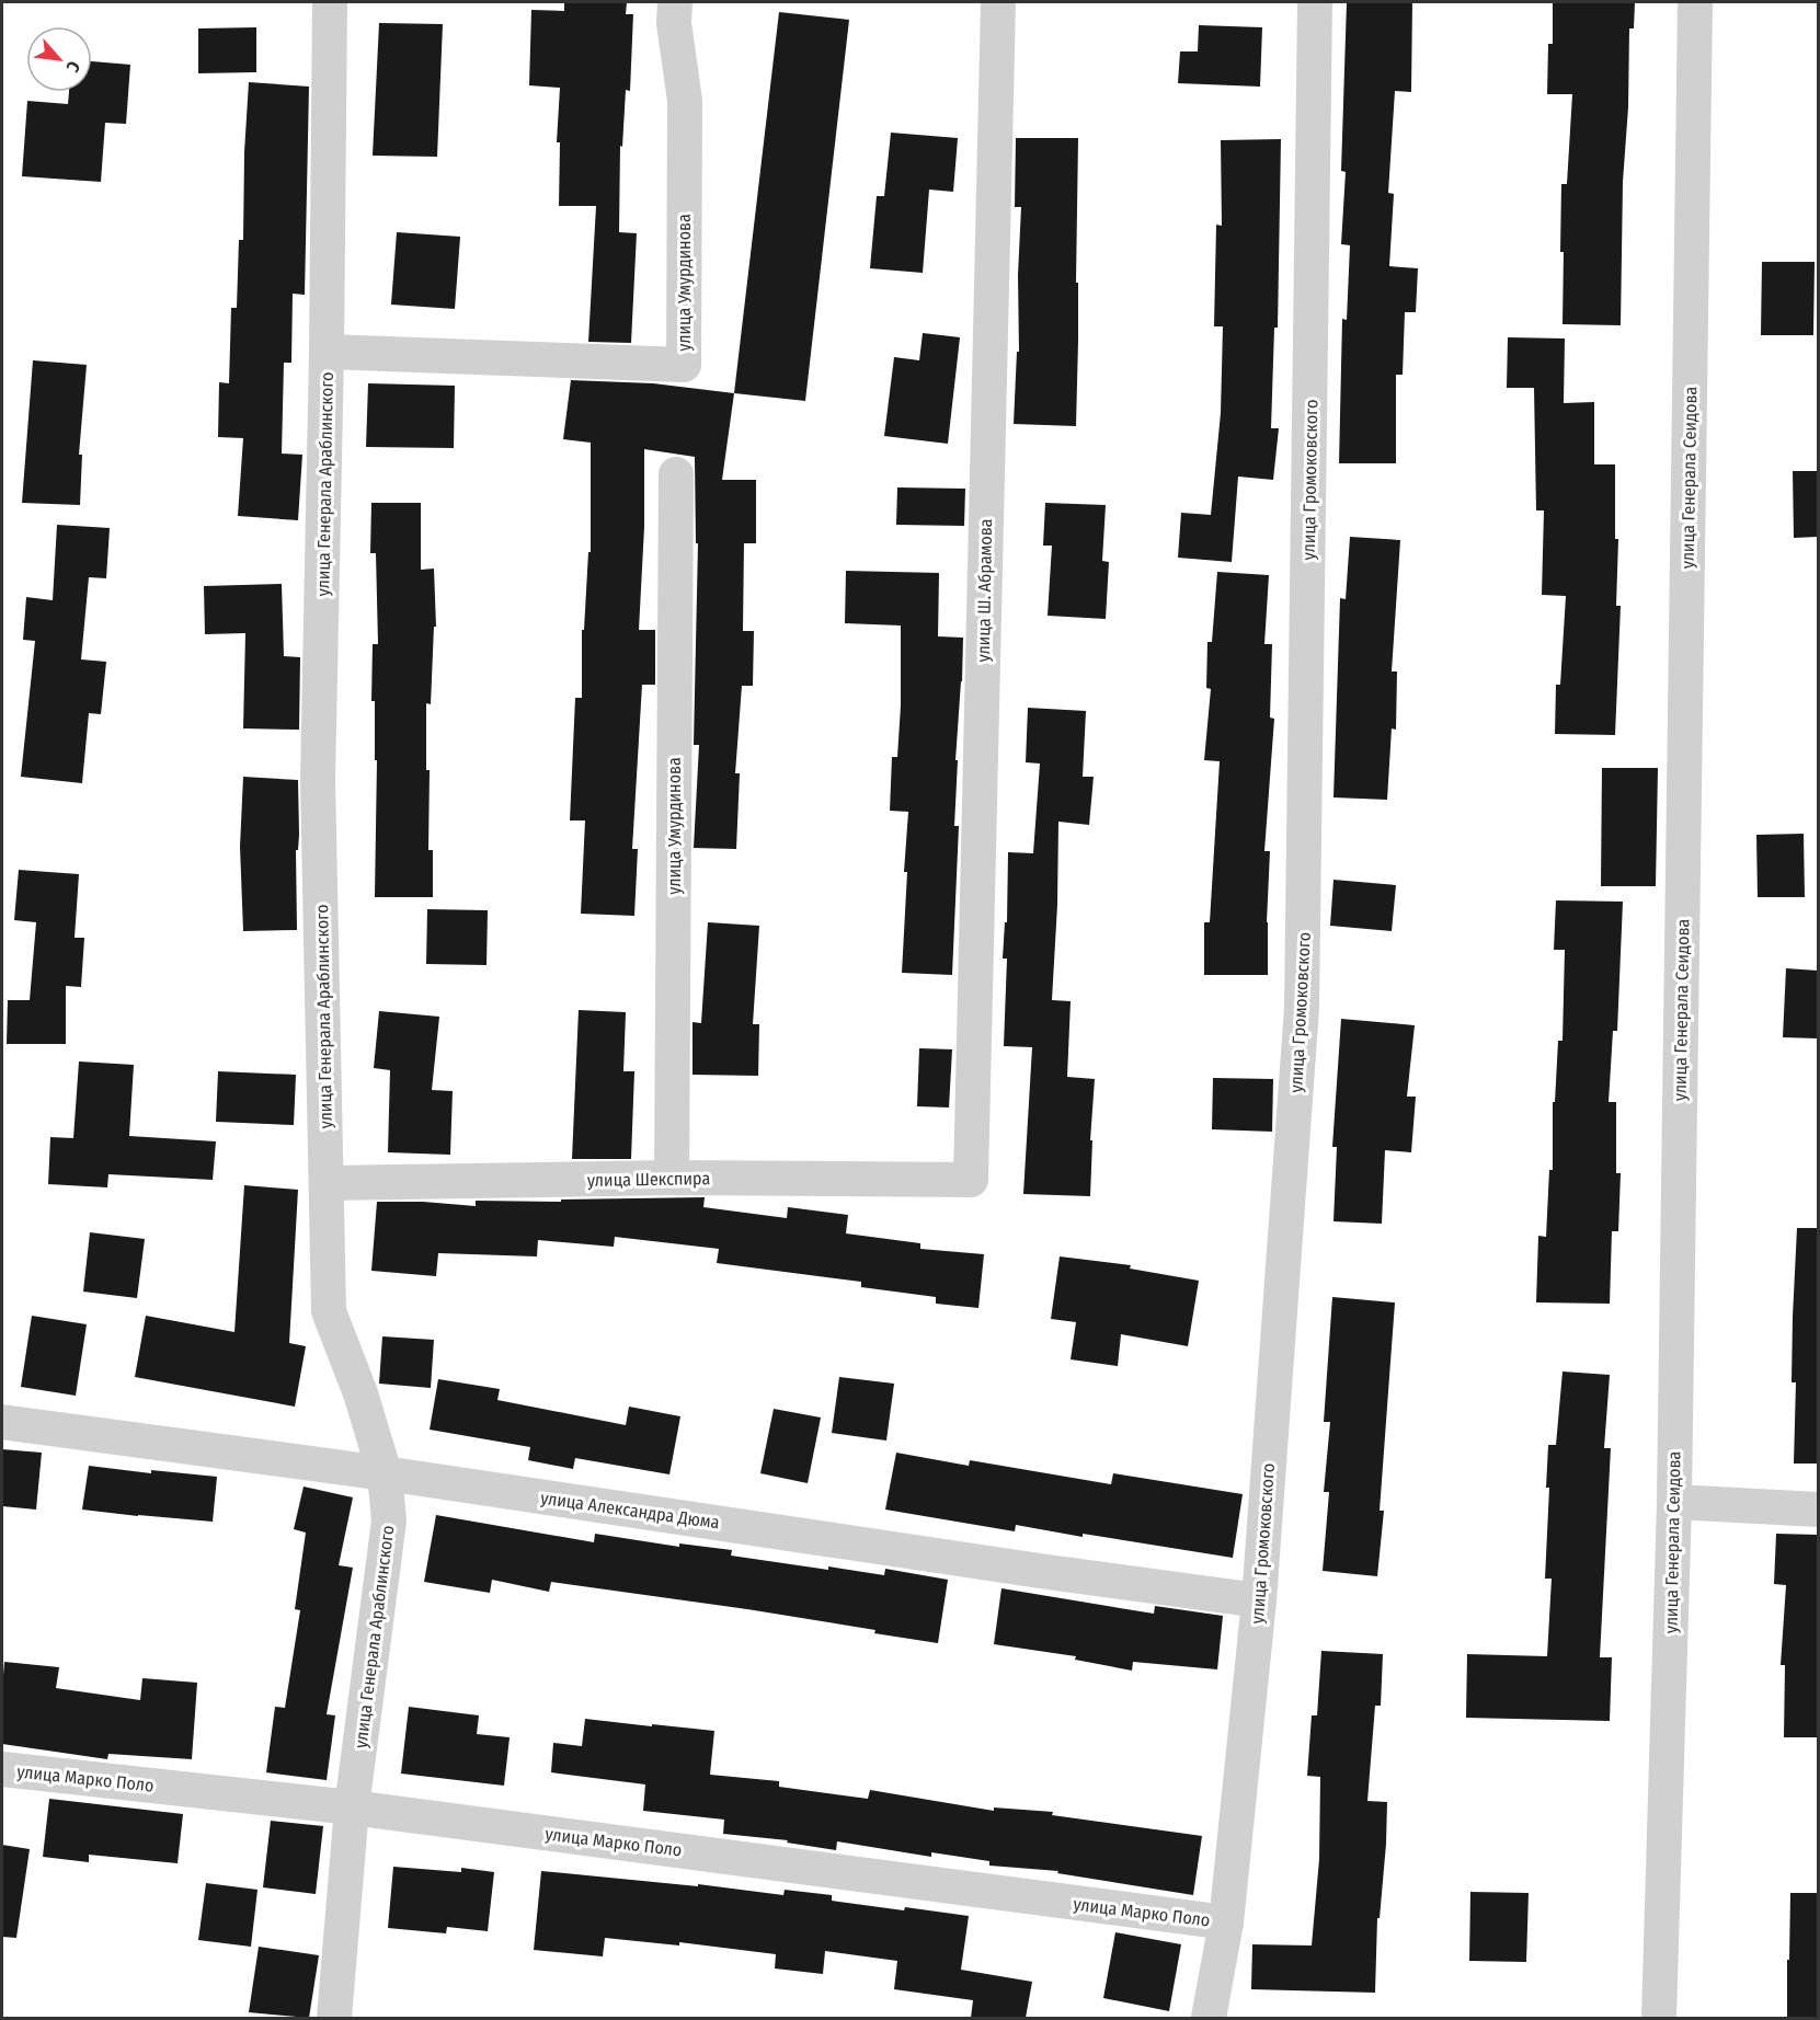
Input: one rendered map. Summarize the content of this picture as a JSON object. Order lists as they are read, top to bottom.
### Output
{
  "streets": {
    "street": [
      "улица Умурдинова",
      "улица Генерала Сеидова",
      "улица Громоковского",
      "улица Генерала Араблинского",
      "улица Ш. Абрамова",
      "улица Шекспира",
      "улица Александра Дюма",
      "улица Марко Поло"
    ]
  },
  "crossings": [
    ["улица Умурдинова", "улица Генерала Араблинского"],
    ["улица Умурдинова", "улица Шекспира"],
    ["улица Громоковского", "улица Александра Дюма"],
    ["улица Громоковского", "улица Марко Поло"],
    ["улица Генерала Араблинского", "улица Шекспира"],
    ["улица Генерала Араблинского", "улица Александра Дюма"],
    ["улица Генерала Араблинского", "улица Марко Поло"],
    ["улица Ш. Абрамова", "улица Шекспира"]
  ],
  "north": "bottom right"
}
